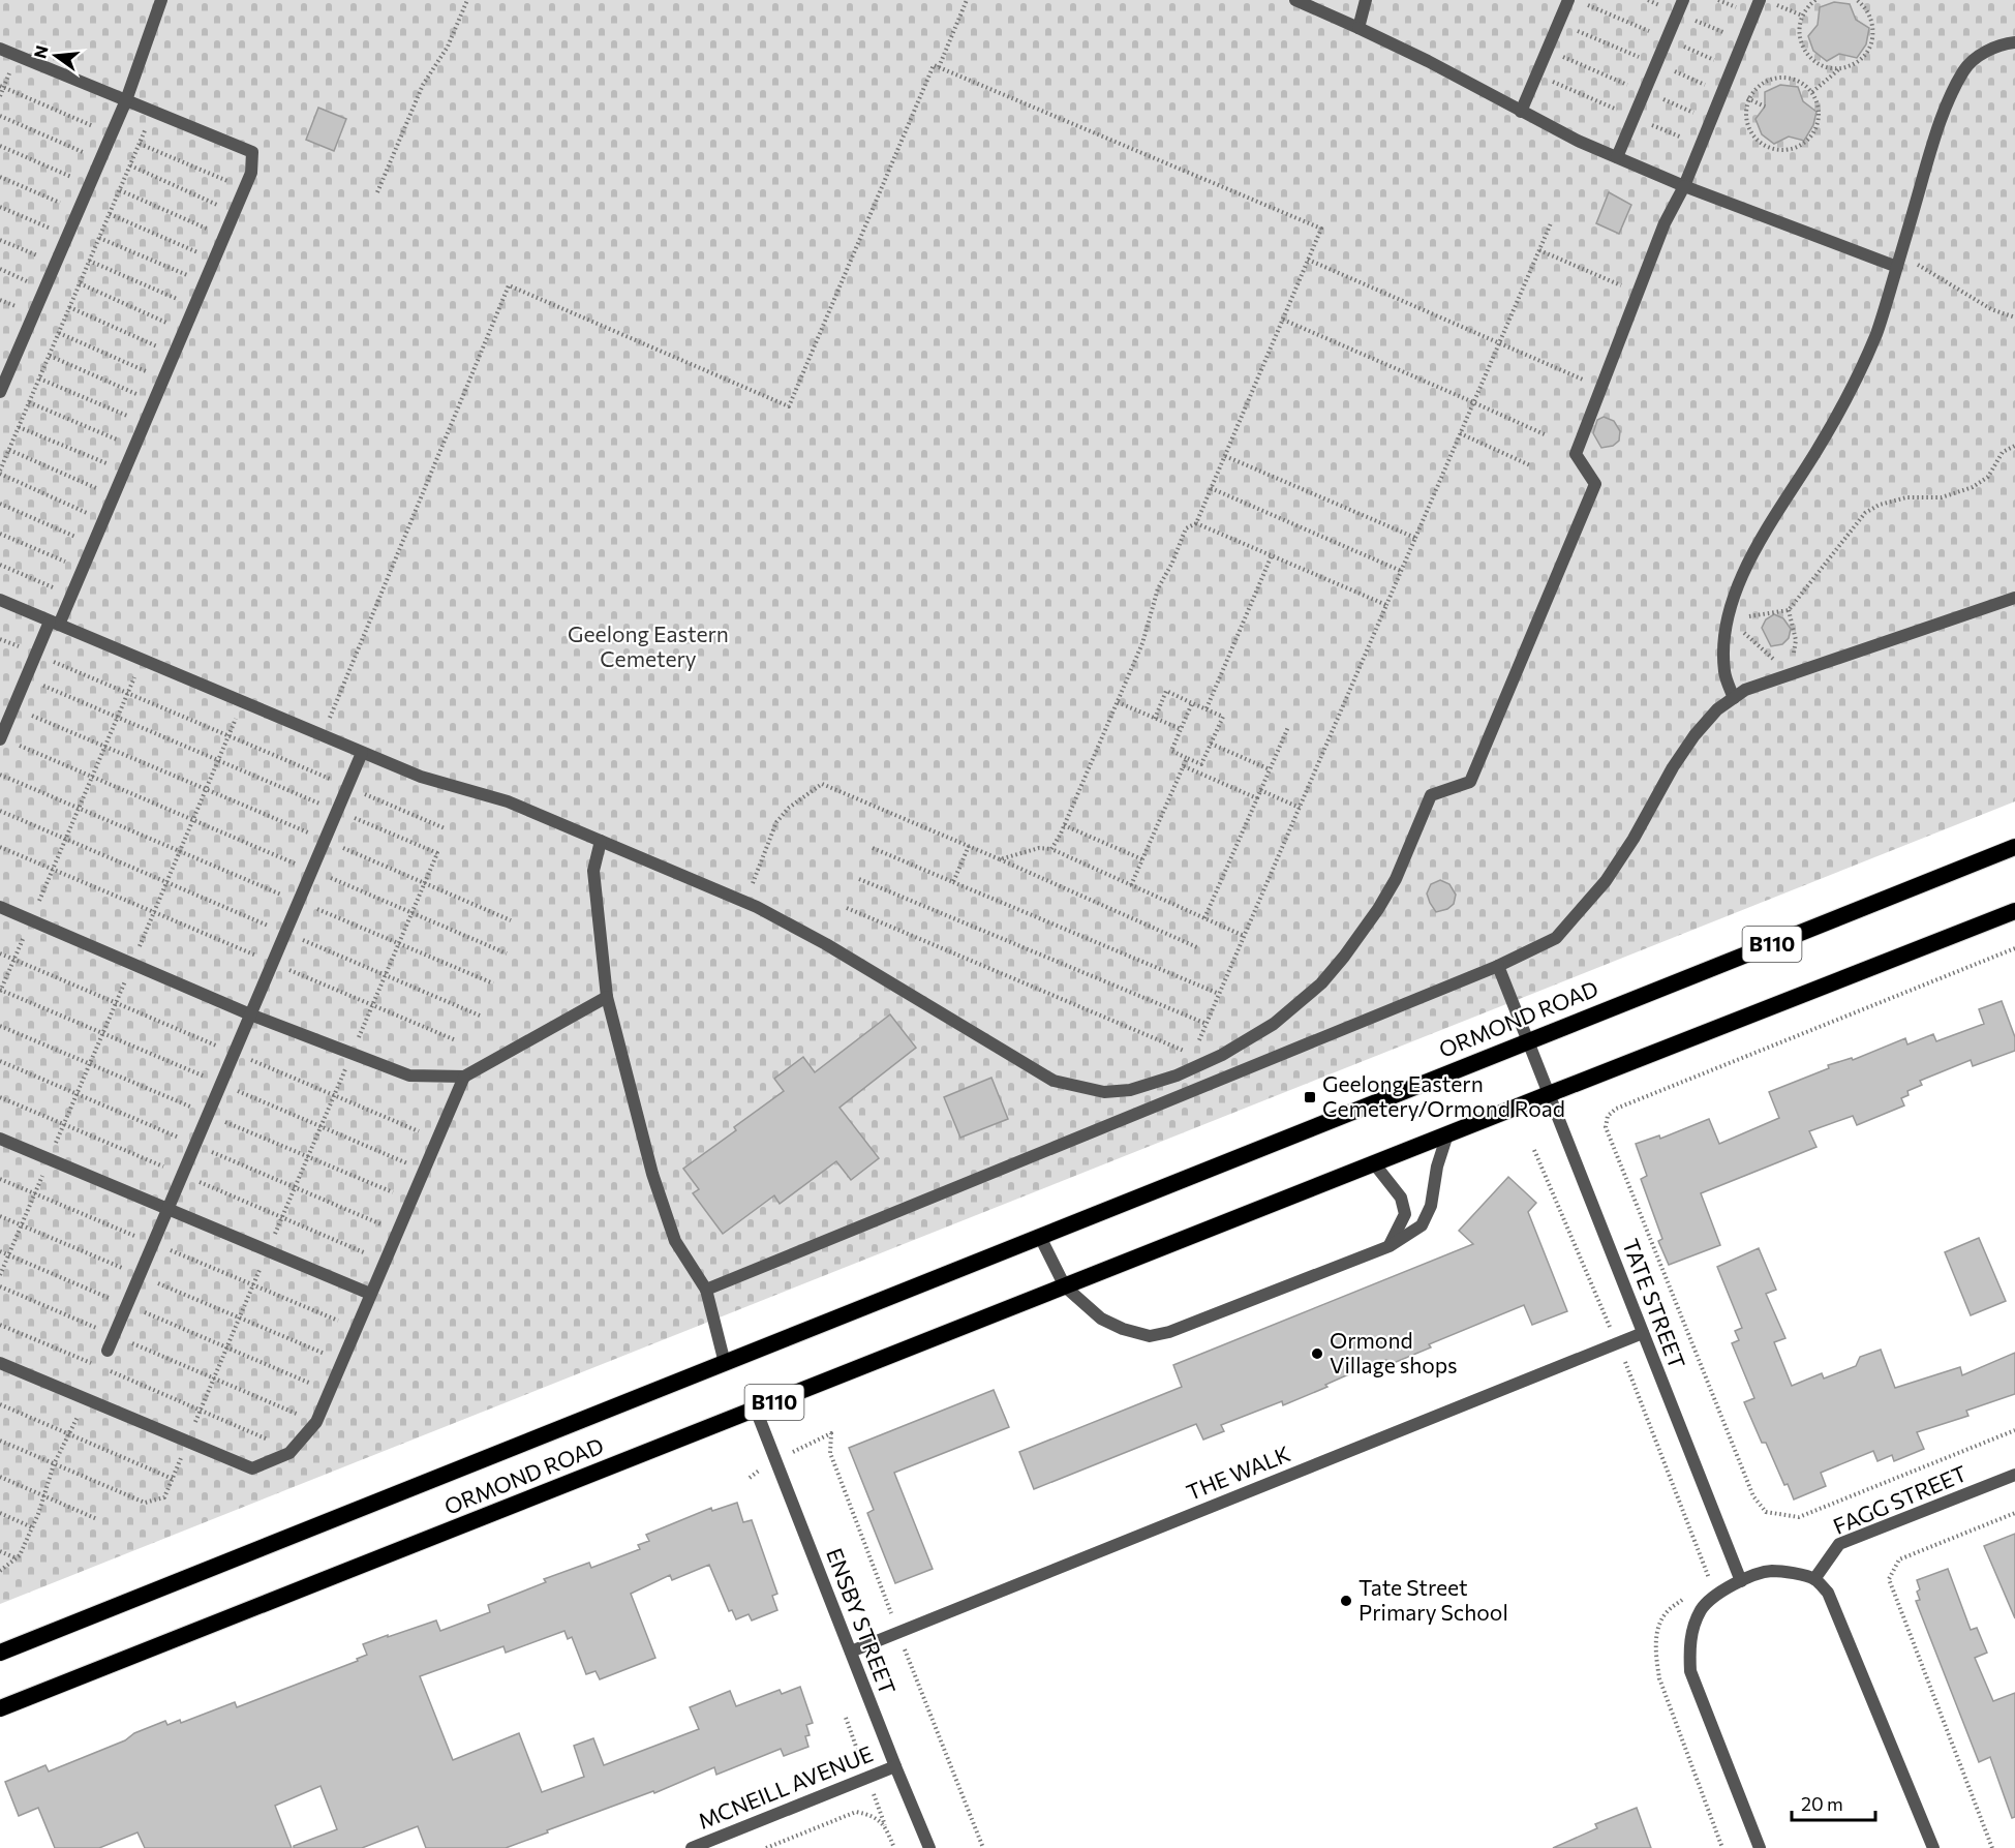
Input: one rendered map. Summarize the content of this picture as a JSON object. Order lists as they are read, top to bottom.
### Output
{
  "streets": {
    "highway": ["B110", "ORMOND ROAD"],
    "street": [
      "TATE STREET",
      "THE WALK",
      "FAGG STREET",
      "ENSBY STREET",
      "MCNEILL AVENUE"
    ]
  },
  "crossings": [
    ["ORMOND ROAD", "TATE STREET"],
    ["ORMOND ROAD", "ENSBY STREET"],
    ["TATE STREET", "THE WALK"],
    ["THE WALK", "ENSBY STREET"],
    ["ENSBY STREET", "MCNEILL AVENUE"]
  ],
  "parks": ["Geelong Eastern Cemetery"],
  "places": {
    "transit": ["Geelong Eastern Cemetery/Ormond Road"],
    "other": ["Ormond Village shops", "Tate Street Primary School"]
  },
  "scale_bar": "20 m",
  "north": "left"
}
